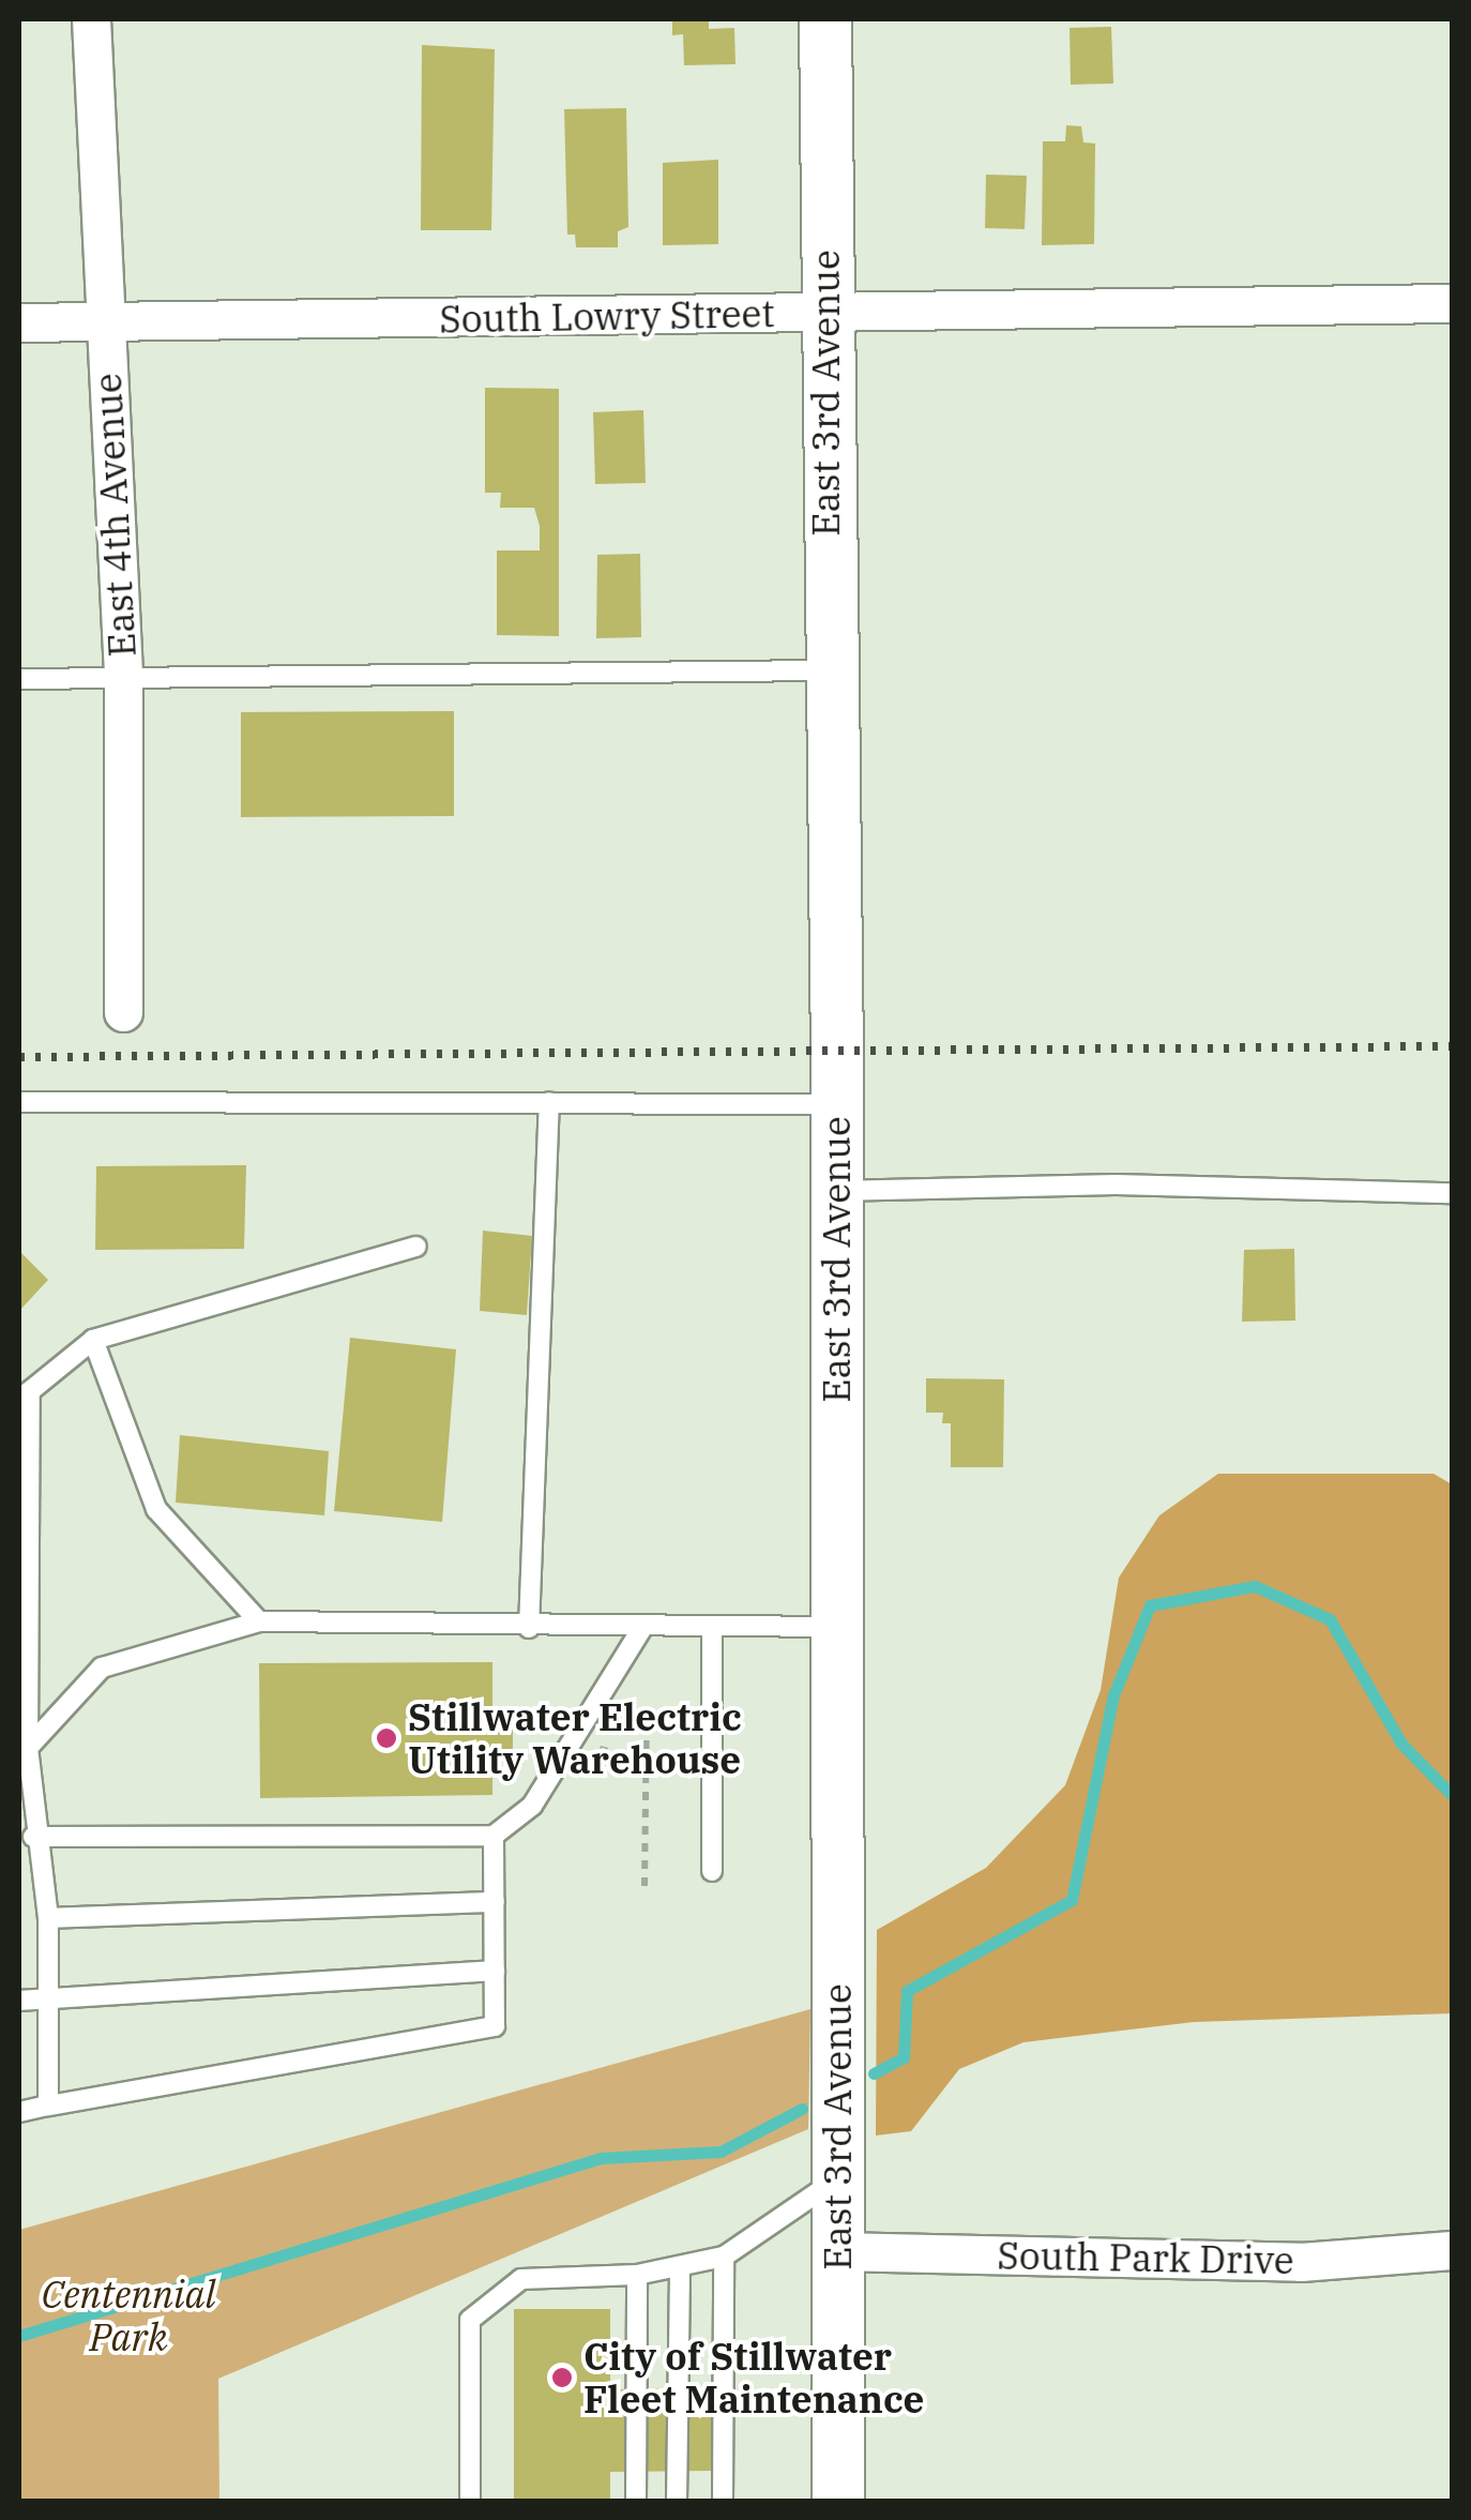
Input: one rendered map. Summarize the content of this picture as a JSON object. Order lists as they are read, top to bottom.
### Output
{
  "streets": {
    "street": [
      "South Lowry Street",
      "East 3rd Avenue",
      "East 4th Avenue",
      "South Park Drive"
    ]
  },
  "crossings": [
    ["South Lowry Street", "East 3rd Avenue"],
    ["South Lowry Street", "East 4th Avenue"],
    ["East 3rd Avenue", "South Park Drive"]
  ],
  "parks": ["Centennial Park"],
  "places": ["Stillwater Electric Utility Warehouse", "City of Stillwater Fleet Maintenance"]
}
